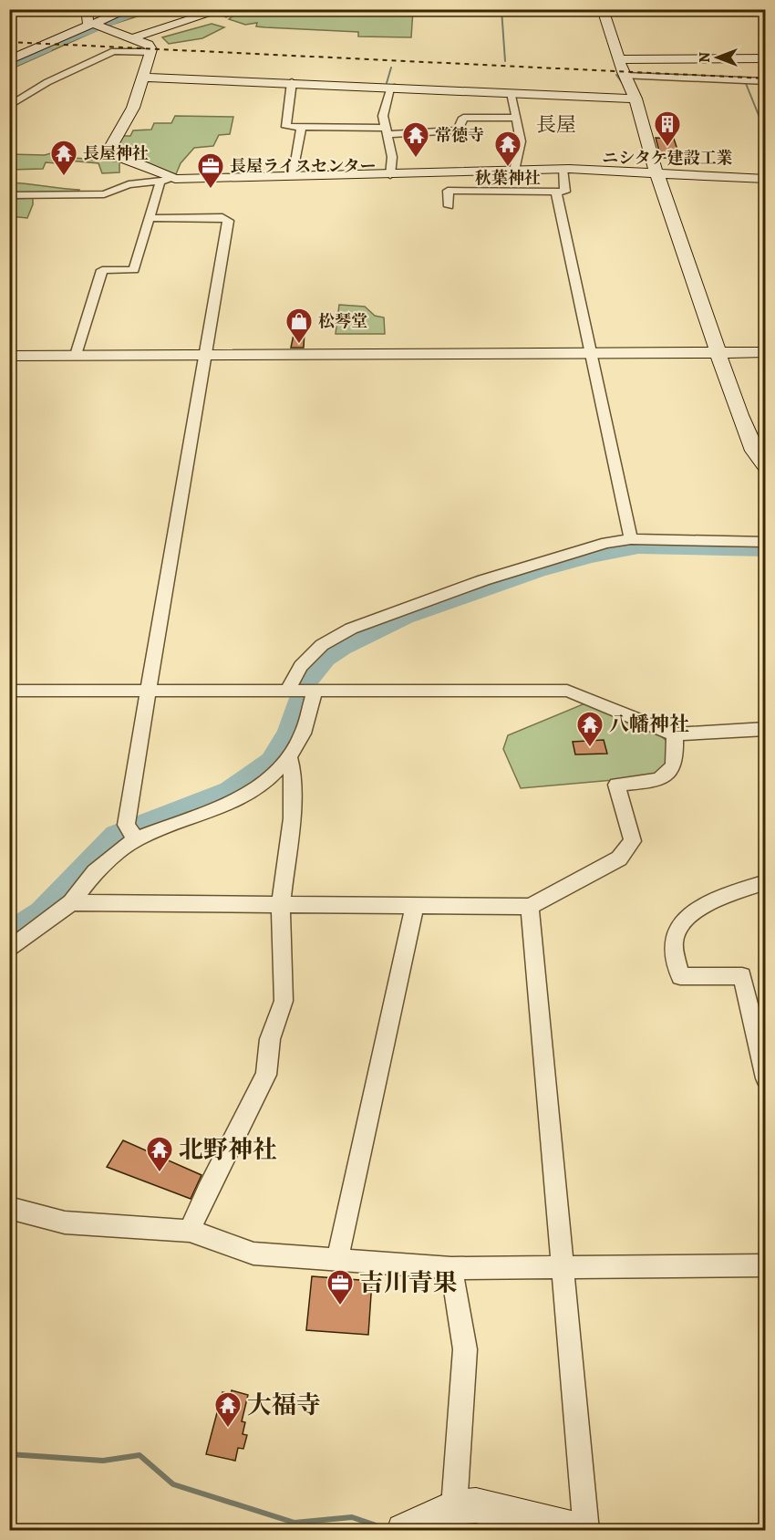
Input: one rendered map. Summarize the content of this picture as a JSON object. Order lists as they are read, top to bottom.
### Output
{
  "districts": ["長屋"],
  "places": {
    "building": ["ニシタケ建設工業"],
    "temple": [
      "常徳寺",
      "秋葉神社",
      "長屋神社",
      "八幡神社",
      "北野神社",
      "大福寺"
    ],
    "office": ["長屋ライスセンター", "吉川青果"],
    "shop": ["松琴堂"]
  },
  "north": "left"
}
